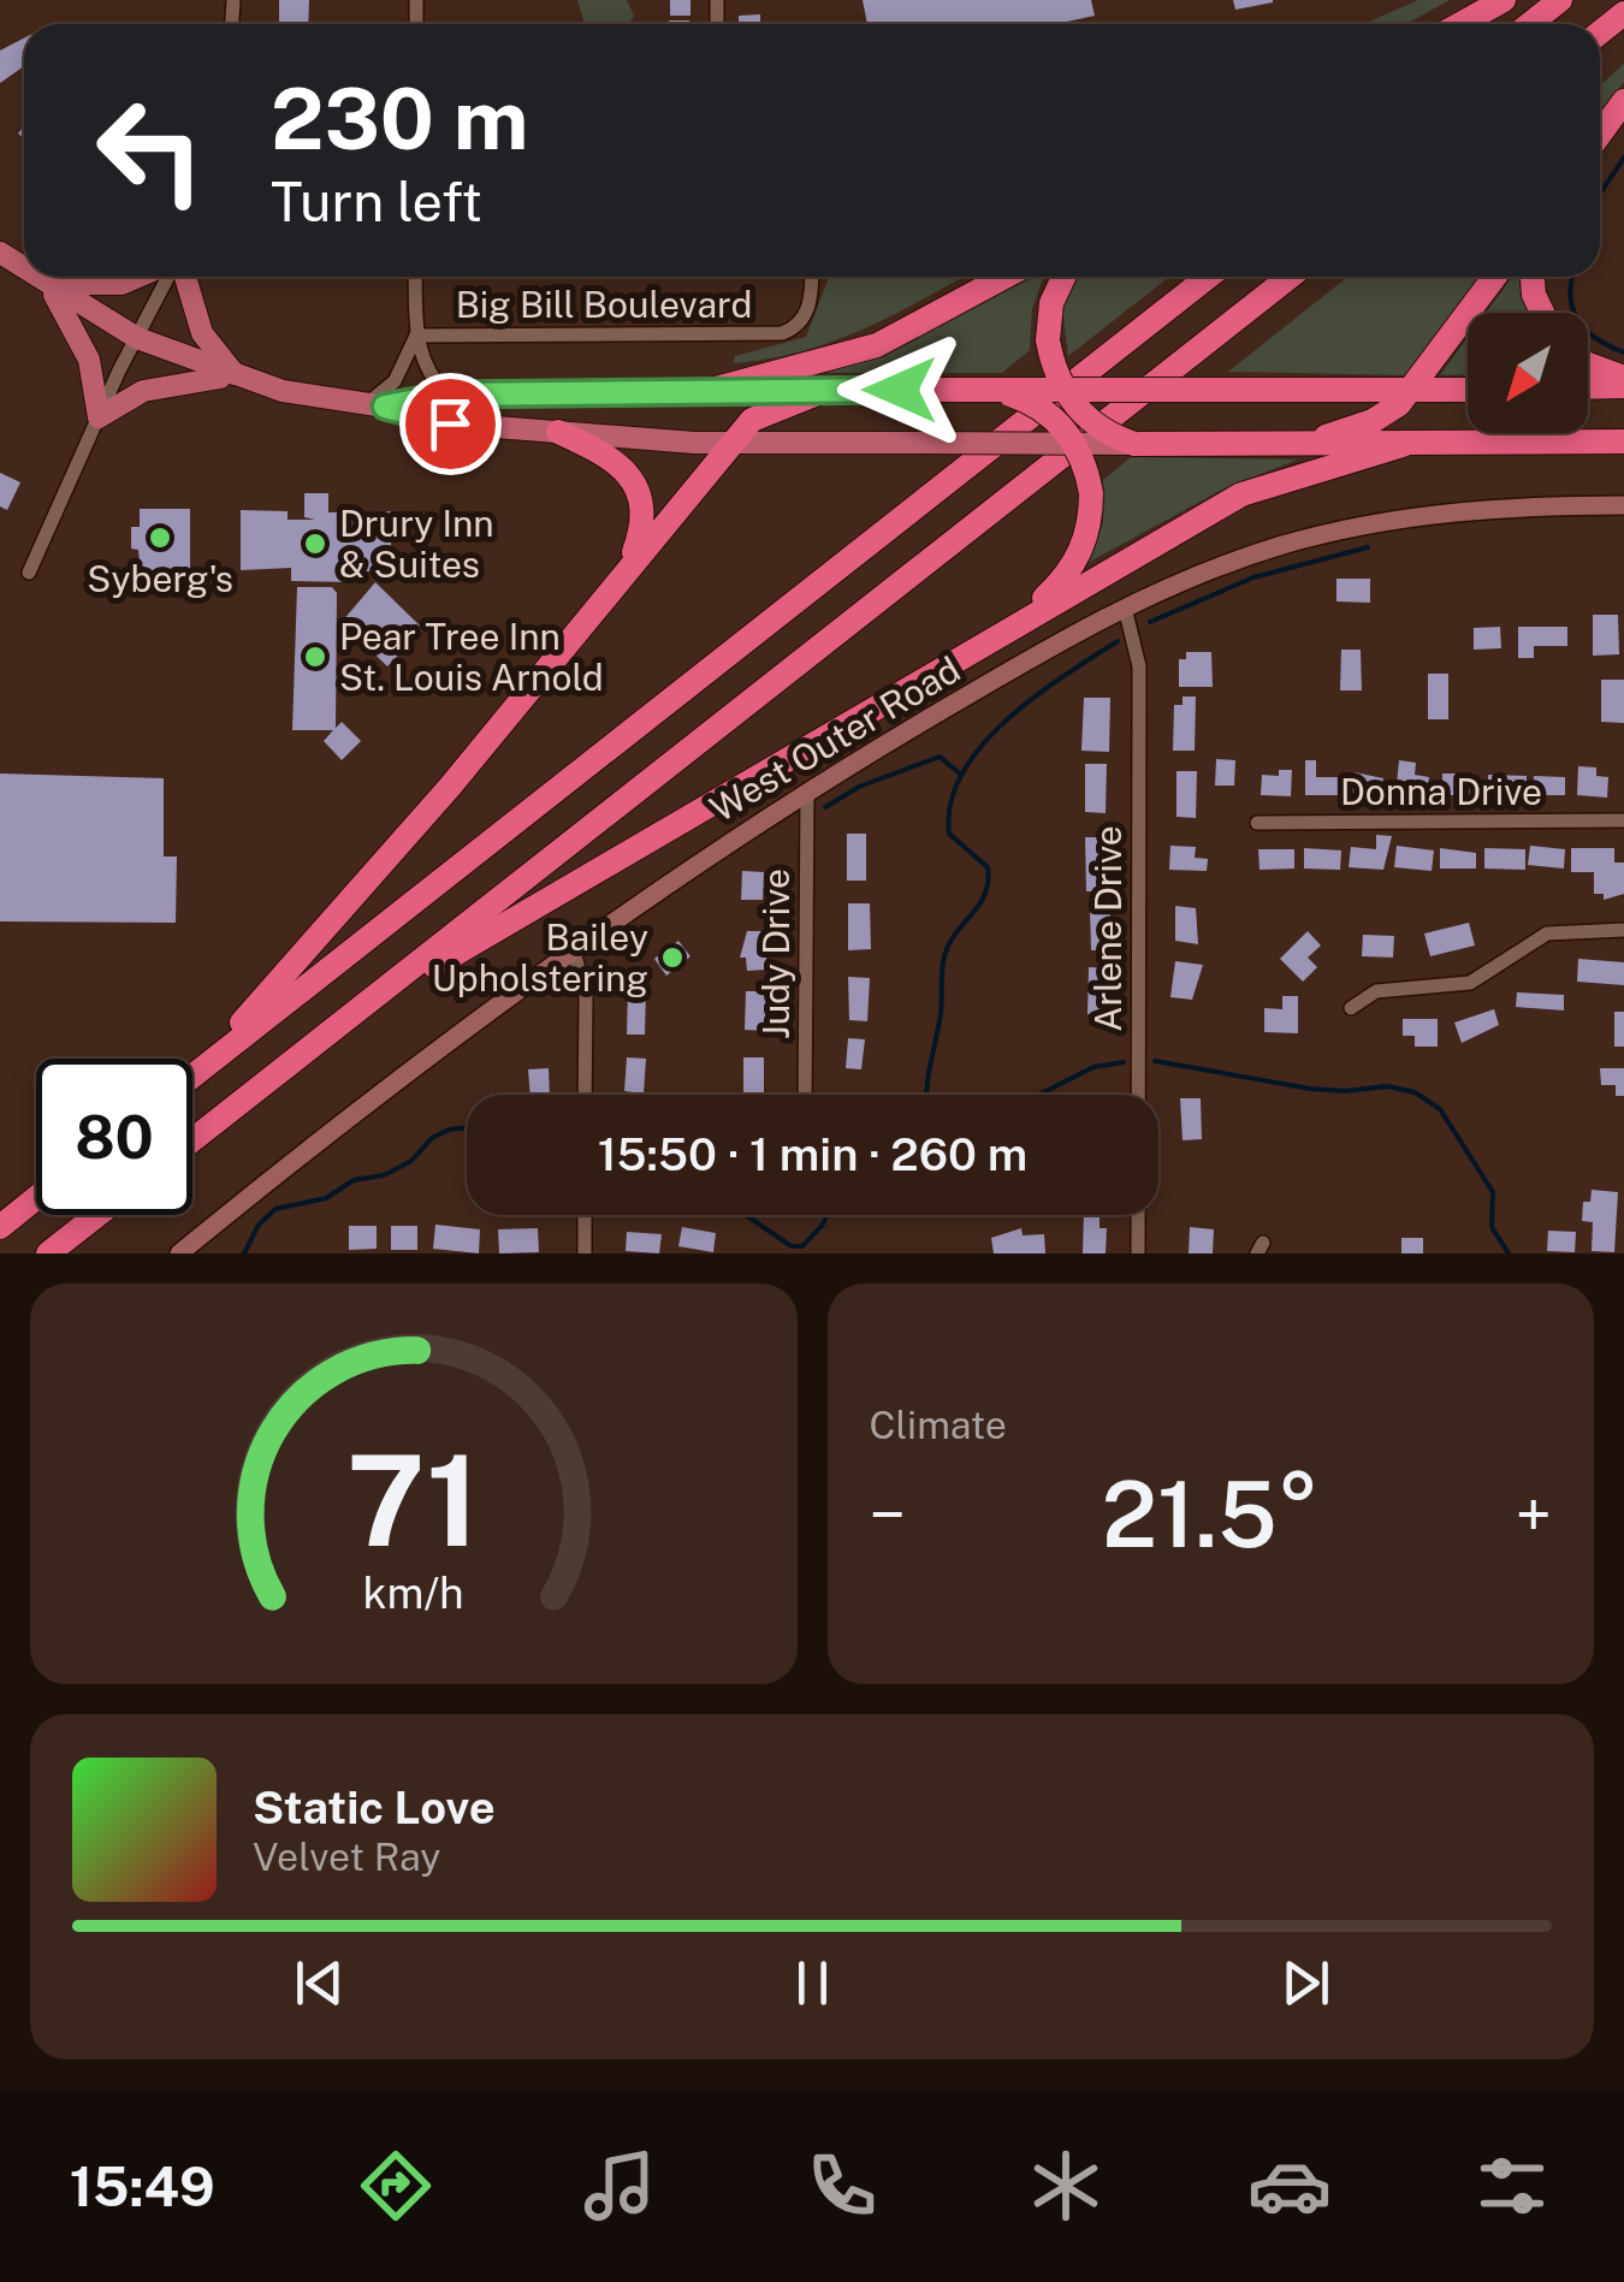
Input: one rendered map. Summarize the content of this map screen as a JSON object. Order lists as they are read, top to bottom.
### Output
{
  "streets": {
    "street": [
      "Big Bill Boulevard",
      "West Outer Road",
      "Donna Drive",
      "Arlene Drive",
      "Judy Drive"
    ]
  },
  "crossings": [
    ["West Outer Road", "Arlene Drive"],
    ["West Outer Road", "Judy Drive"]
  ],
  "places": [
    "Syberg's",
    "Drury Inn & Suites",
    "Pear Tree Inn St. Louis Arnold",
    "Bailey Upholstering"
  ],
  "north": "bottom left",
  "page": {
    "turn": ["230 m", "Turn left"],
    "limit": "80",
    "trip": "15:50 · 1 min · 260 m",
    "tile": "Climate",
    "heat": ["−", "21.5°", "+"],
    "song": ["Static Love", "Velvet Ray"],
    "tabs": "15:49",
    "gauge": ["71", "km/h"]
  }
}
